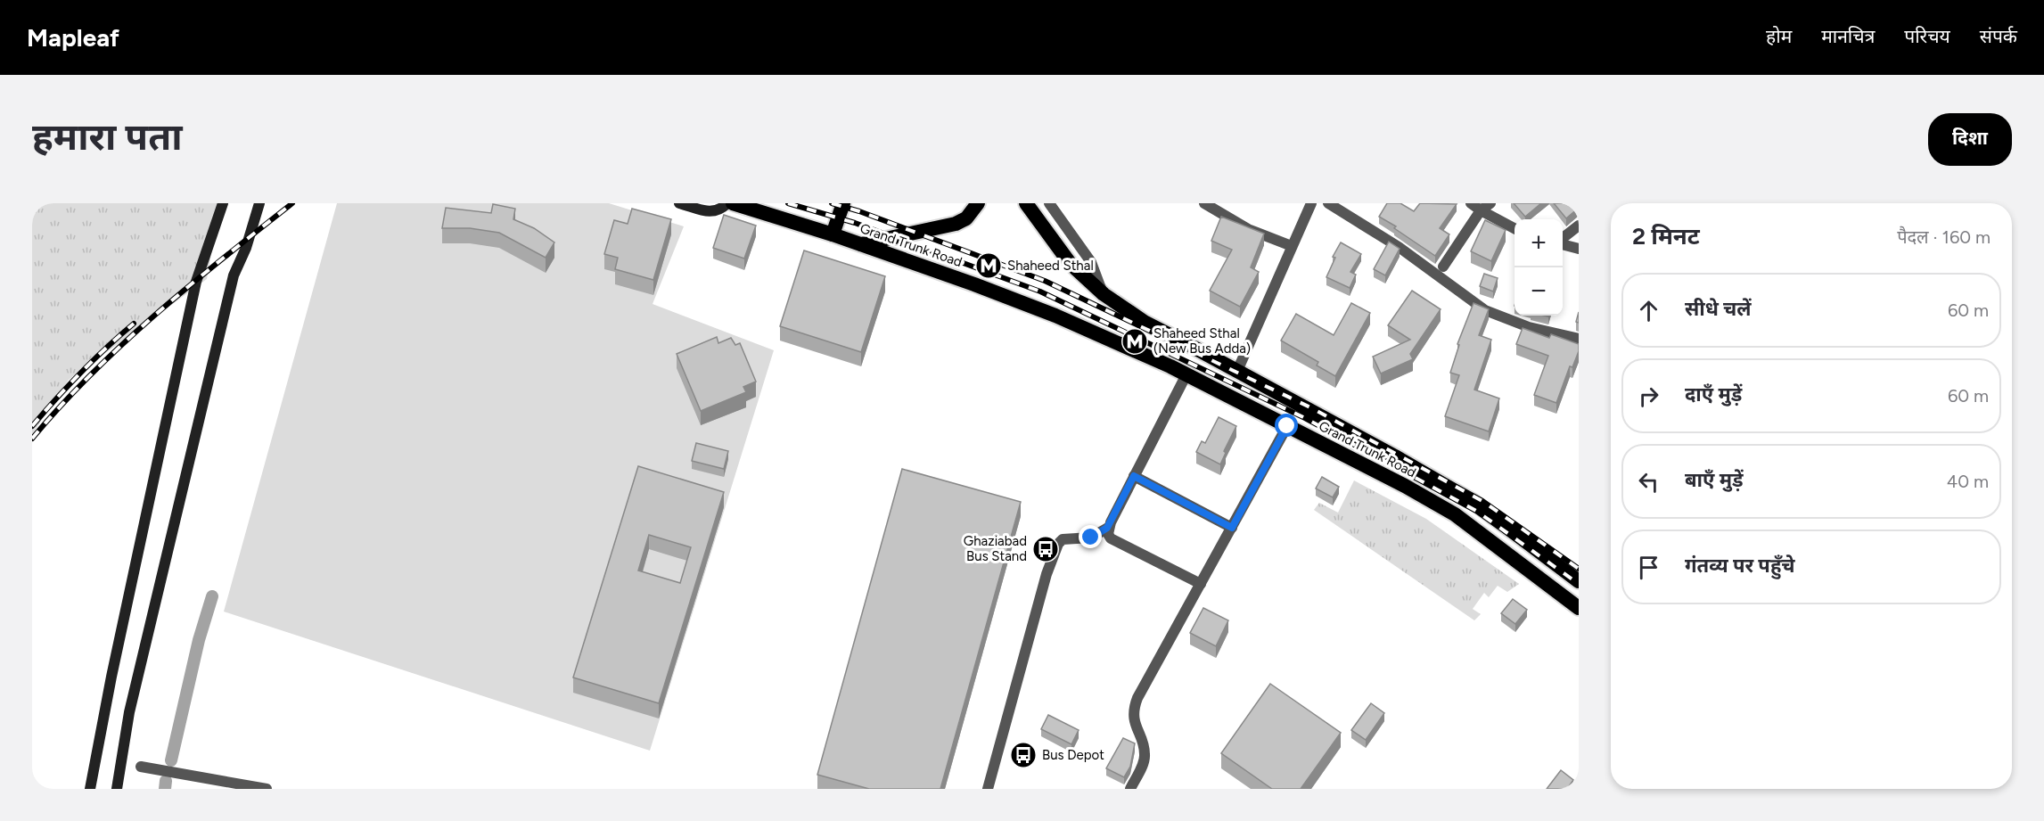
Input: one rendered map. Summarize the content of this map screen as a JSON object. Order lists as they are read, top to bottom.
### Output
{
  "streets": {
    "highway": ["Grand Trunk Road"]
  },
  "places": {
    "metro station": ["Shaheed Sthal", "Shaheed Sthal (New Bus Adda)"],
    "bus stop": ["Ghaziabad Bus Stand", "Bus Depot"]
  },
  "page": {
    "header": "Mapleaf",
    "nav": [
      "होम",
      "मानचित्र",
      "परिचय",
      "संपर्क"
    ],
    "buttons": "दिशा",
    "title": "हमारा पता",
    "heading": ["2 मिनट", "पैदल · 160 m"],
    "map_buttons": ["+", "−"],
    "list": [
      ["सीधे चलें", "60 m"],
      ["दाएँ मुड़ें", "60 m"],
      ["बाएँ मुड़ें", "40 m"],
      "गंतव्य पर पहुँचे"
    ]
  }
}
